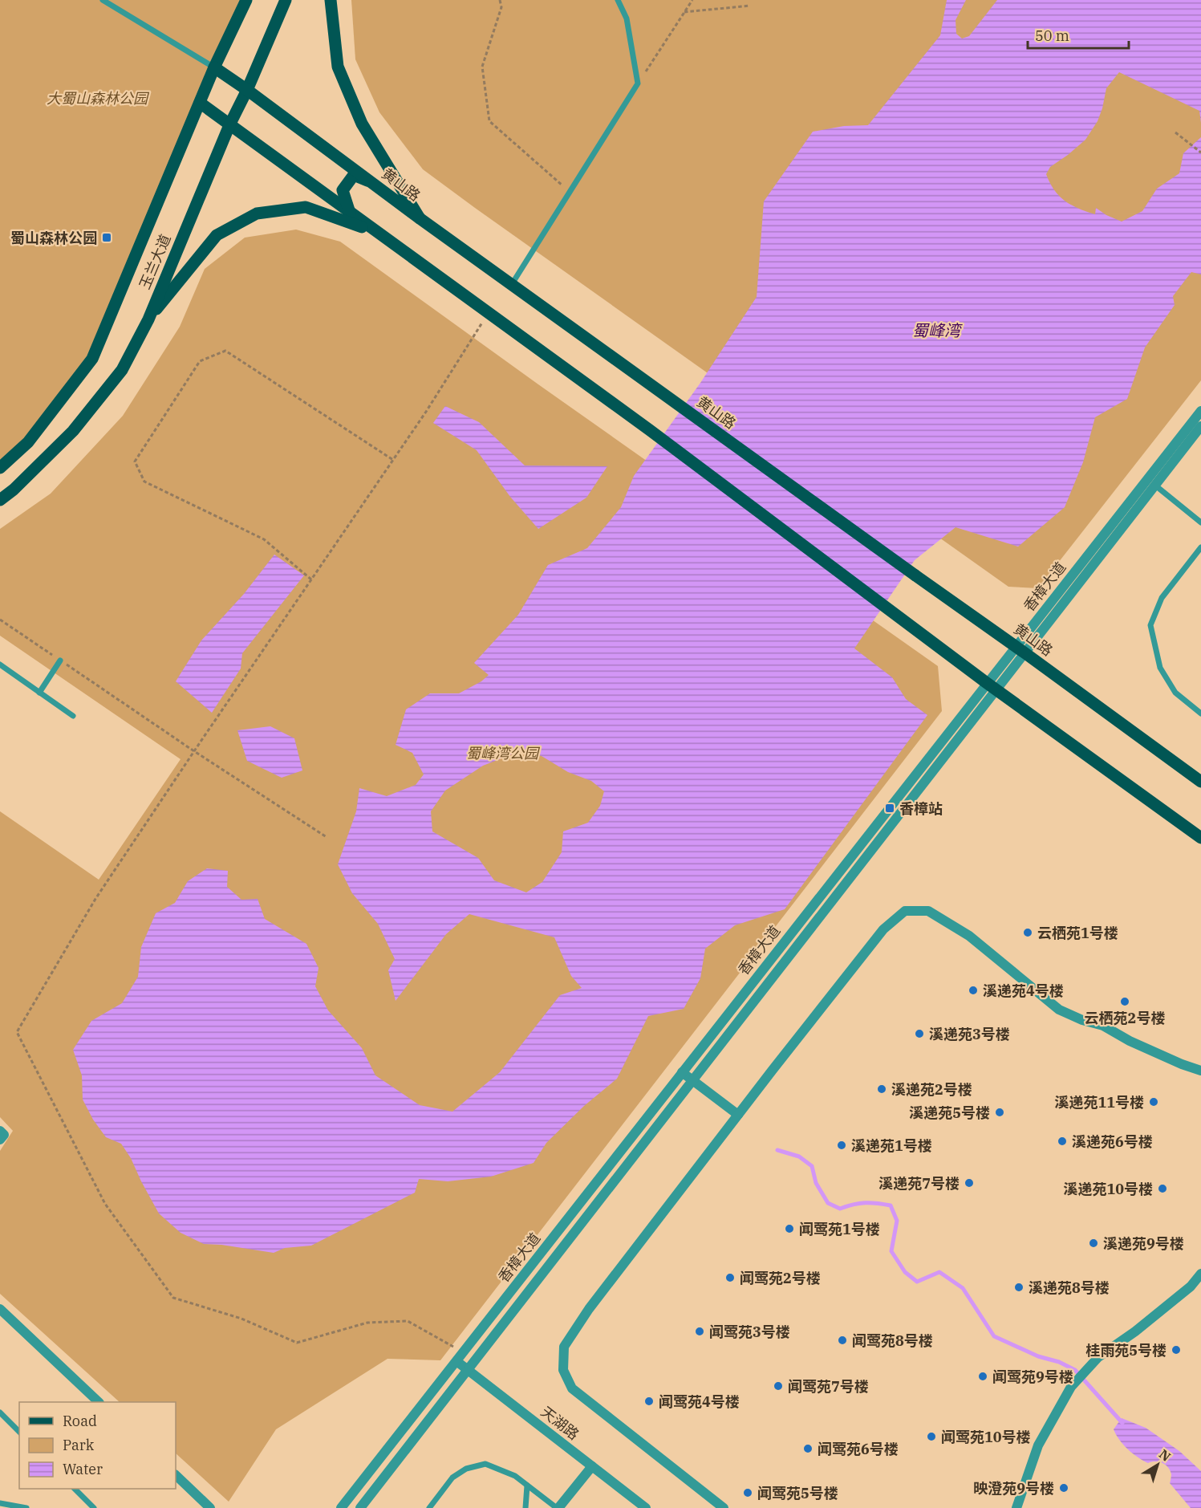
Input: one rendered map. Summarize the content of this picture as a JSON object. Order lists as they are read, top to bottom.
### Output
{
  "streets": {
    "main road": ["黄山路", "玉兰大道"],
    "street": ["香樟大道", "天湖路"]
  },
  "crossings": [
    ["黄山路", "玉兰大道"],
    ["黄山路", "香樟大道"],
    ["香樟大道", "天湖路"]
  ],
  "water": ["蜀峰湾"],
  "parks": ["大蜀山森林公园", "蜀峰湾公园"],
  "places": {
    "transit": ["蜀山森林公园", "香樟站"],
    "other": [
      "云栖苑1号楼",
      "溪递苑4号楼",
      "云栖苑2号楼",
      "溪递苑3号楼",
      "溪递苑2号楼",
      "溪递苑11号楼",
      "溪递苑5号楼",
      "溪递苑6号楼",
      "溪递苑1号楼",
      "溪递苑7号楼",
      "溪递苑10号楼",
      "闻莺苑1号楼",
      "溪递苑9号楼",
      "闻莺苑2号楼",
      "溪递苑8号楼",
      "闻莺苑3号楼",
      "闻莺苑8号楼",
      "桂雨苑5号楼",
      "闻莺苑9号楼",
      "闻莺苑7号楼",
      "闻莺苑4号楼",
      "闻莺苑10号楼",
      "闻莺苑6号楼",
      "映澄苑9号楼",
      "闻莺苑5号楼"
    ]
  },
  "legend": ["Road", "Park", "Water"],
  "scale_bar": "50 m",
  "north": "top right"
}
